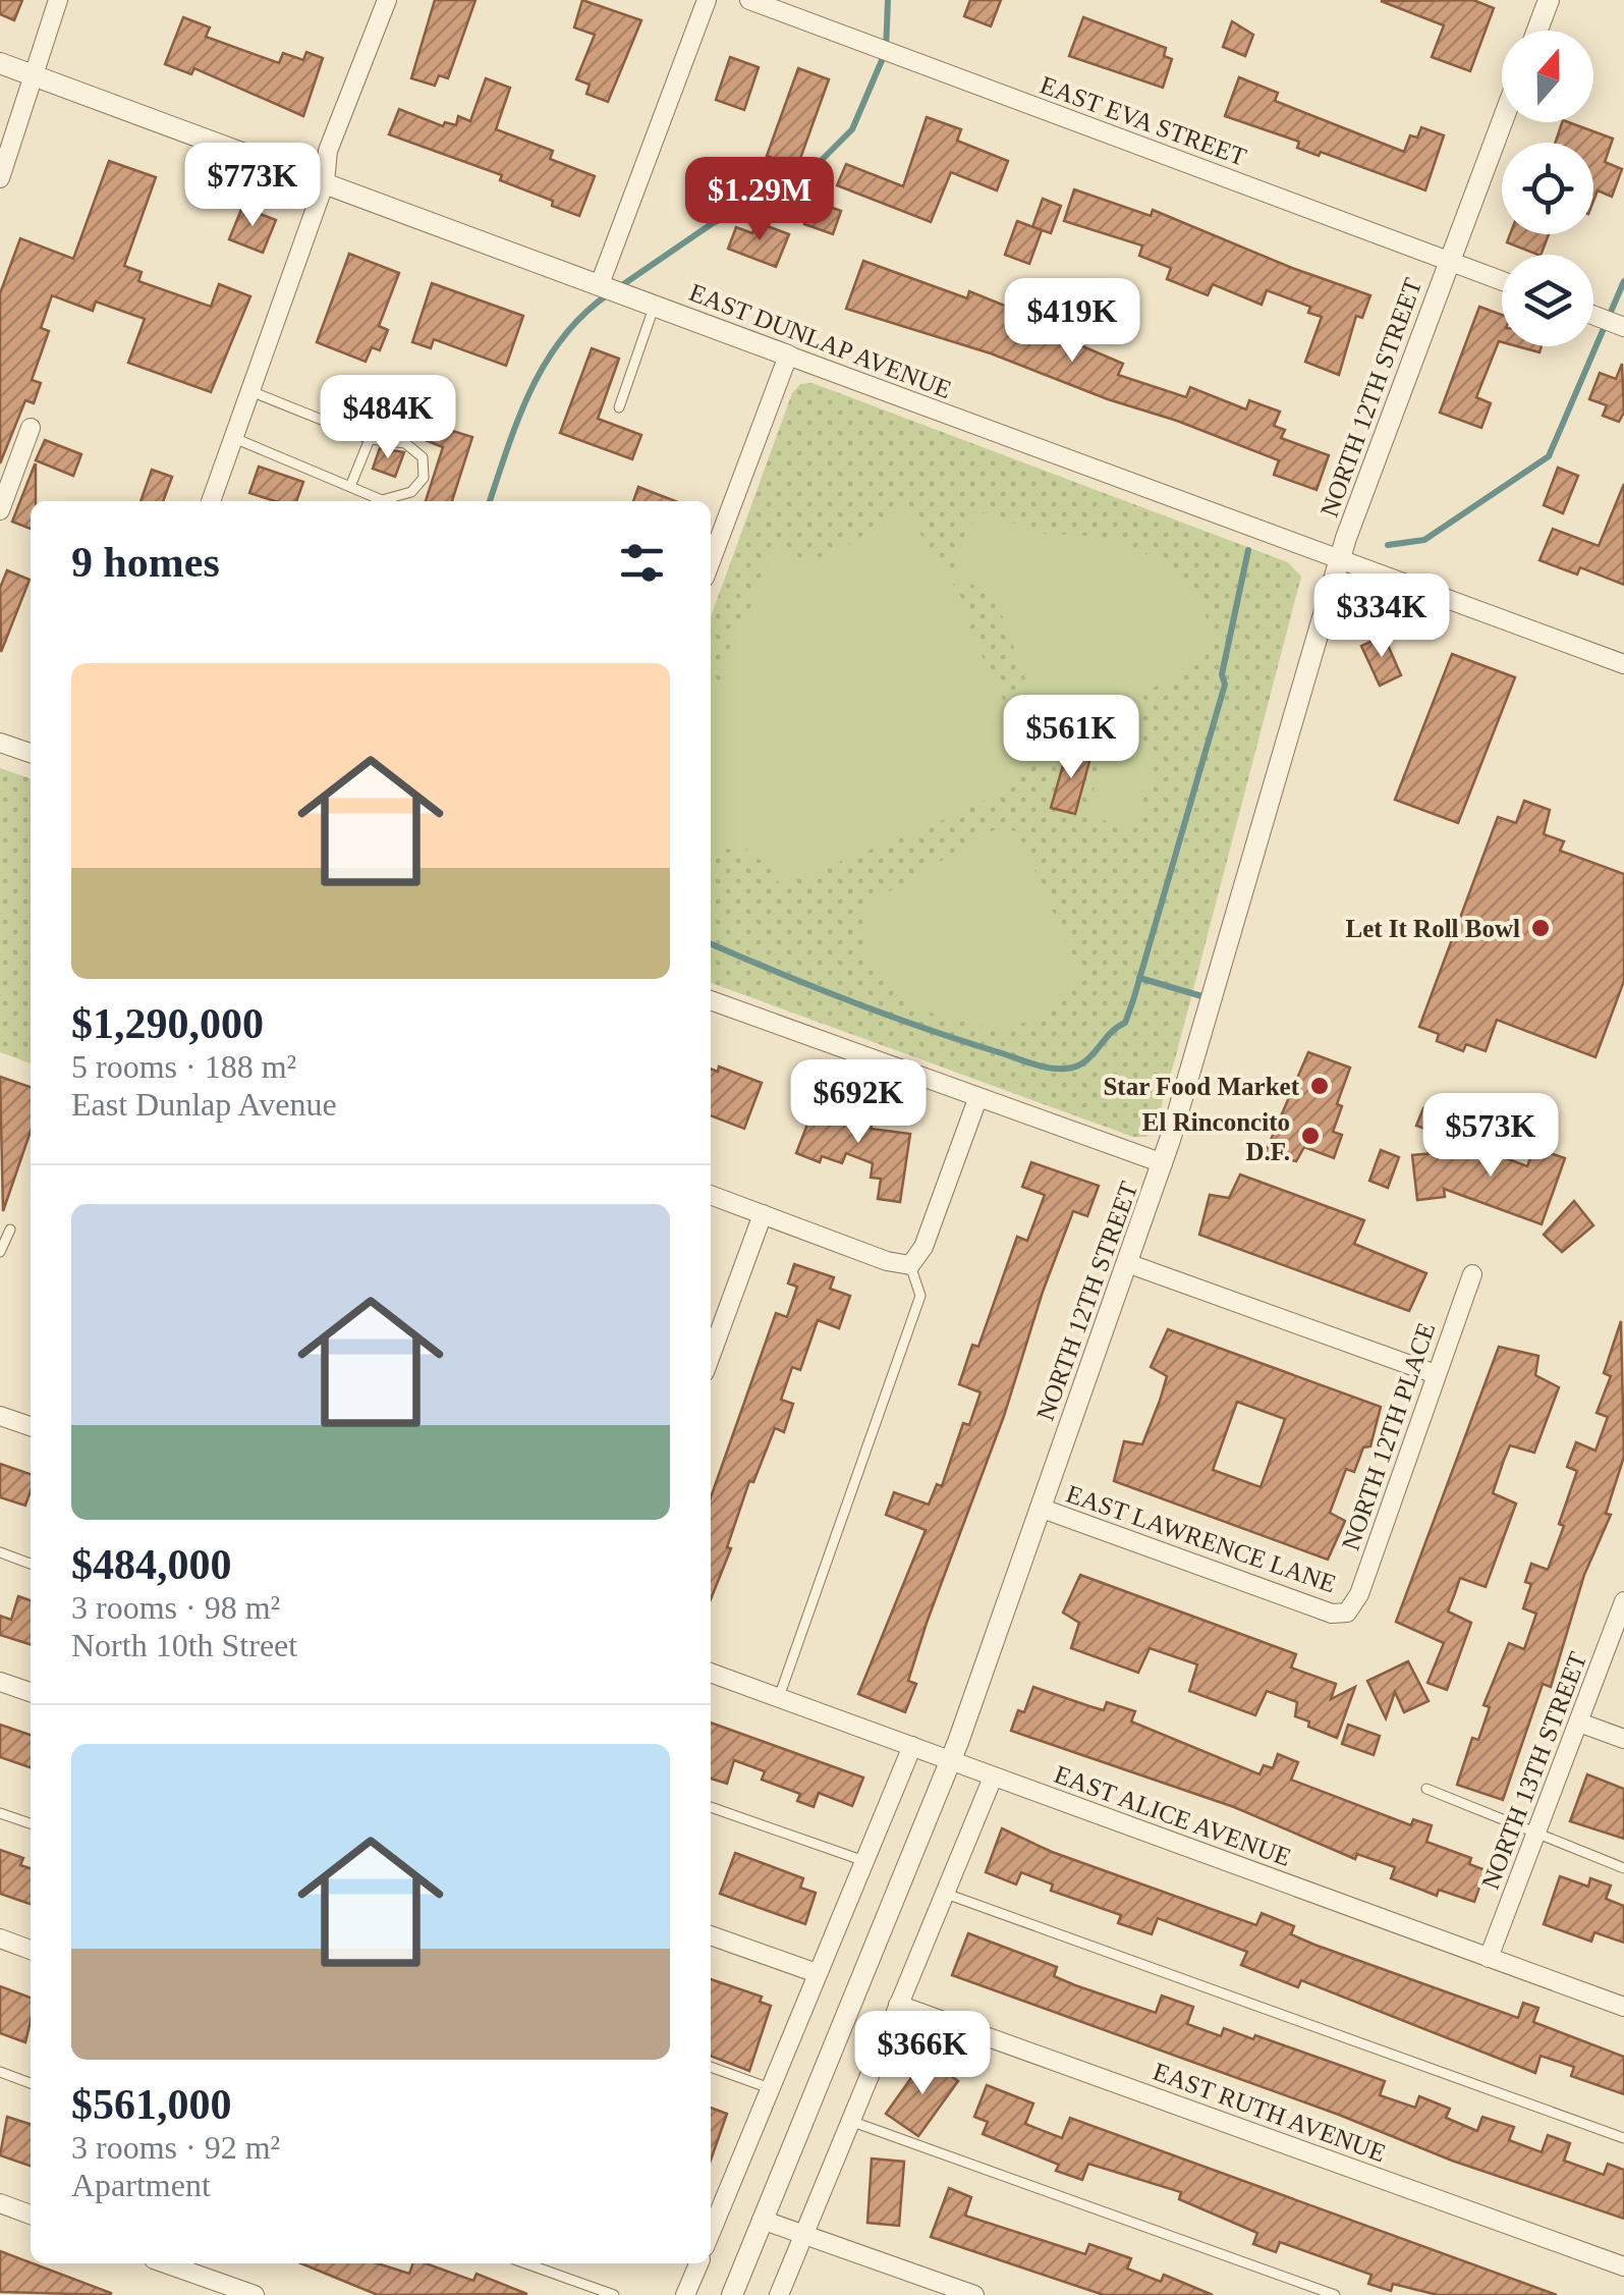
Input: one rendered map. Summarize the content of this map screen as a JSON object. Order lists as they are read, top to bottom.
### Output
{
  "streets": {
    "street": [
      "EAST EVA STREET",
      "EAST DUNLAP AVENUE",
      "NORTH 12TH STREET",
      "NORTH 12TH PLACE",
      "EAST LAWRENCE LANE",
      "NORTH 13TH STREET",
      "EAST ALICE AVENUE",
      "EAST RUTH AVENUE"
    ]
  },
  "crossings": [
    ["EAST EVA STREET", "NORTH 12TH STREET"],
    ["EAST DUNLAP AVENUE", "NORTH 12TH STREET"],
    ["NORTH 12TH STREET", "EAST LAWRENCE LANE"],
    ["NORTH 12TH STREET", "EAST ALICE AVENUE"],
    ["NORTH 12TH PLACE", "EAST LAWRENCE LANE"],
    ["NORTH 13TH STREET", "EAST ALICE AVENUE"]
  ],
  "places": ["Let It Roll Bowl", "Star Food Market", "El Rinconcito D.F."],
  "north": "top",
  "page": {
    "price": [
      "$773K",
      "$1.29M",
      "$419K",
      "$484K",
      "$334K",
      "$561K",
      "$692K",
      "$573K",
      "$366K"
    ],
    "heading": "9 homes",
    "list": [
      {
        "name": "$1,290,000",
        "note": "5 rooms · 188 m² · East Dunlap Avenue"
      },
      {
        "name": "$484,000",
        "note": "3 rooms · 98 m² · North 10th Street"
      },
      {
        "name": "$561,000",
        "note": "3 rooms · 92 m² · Apartment"
      }
    ]
  }
}
